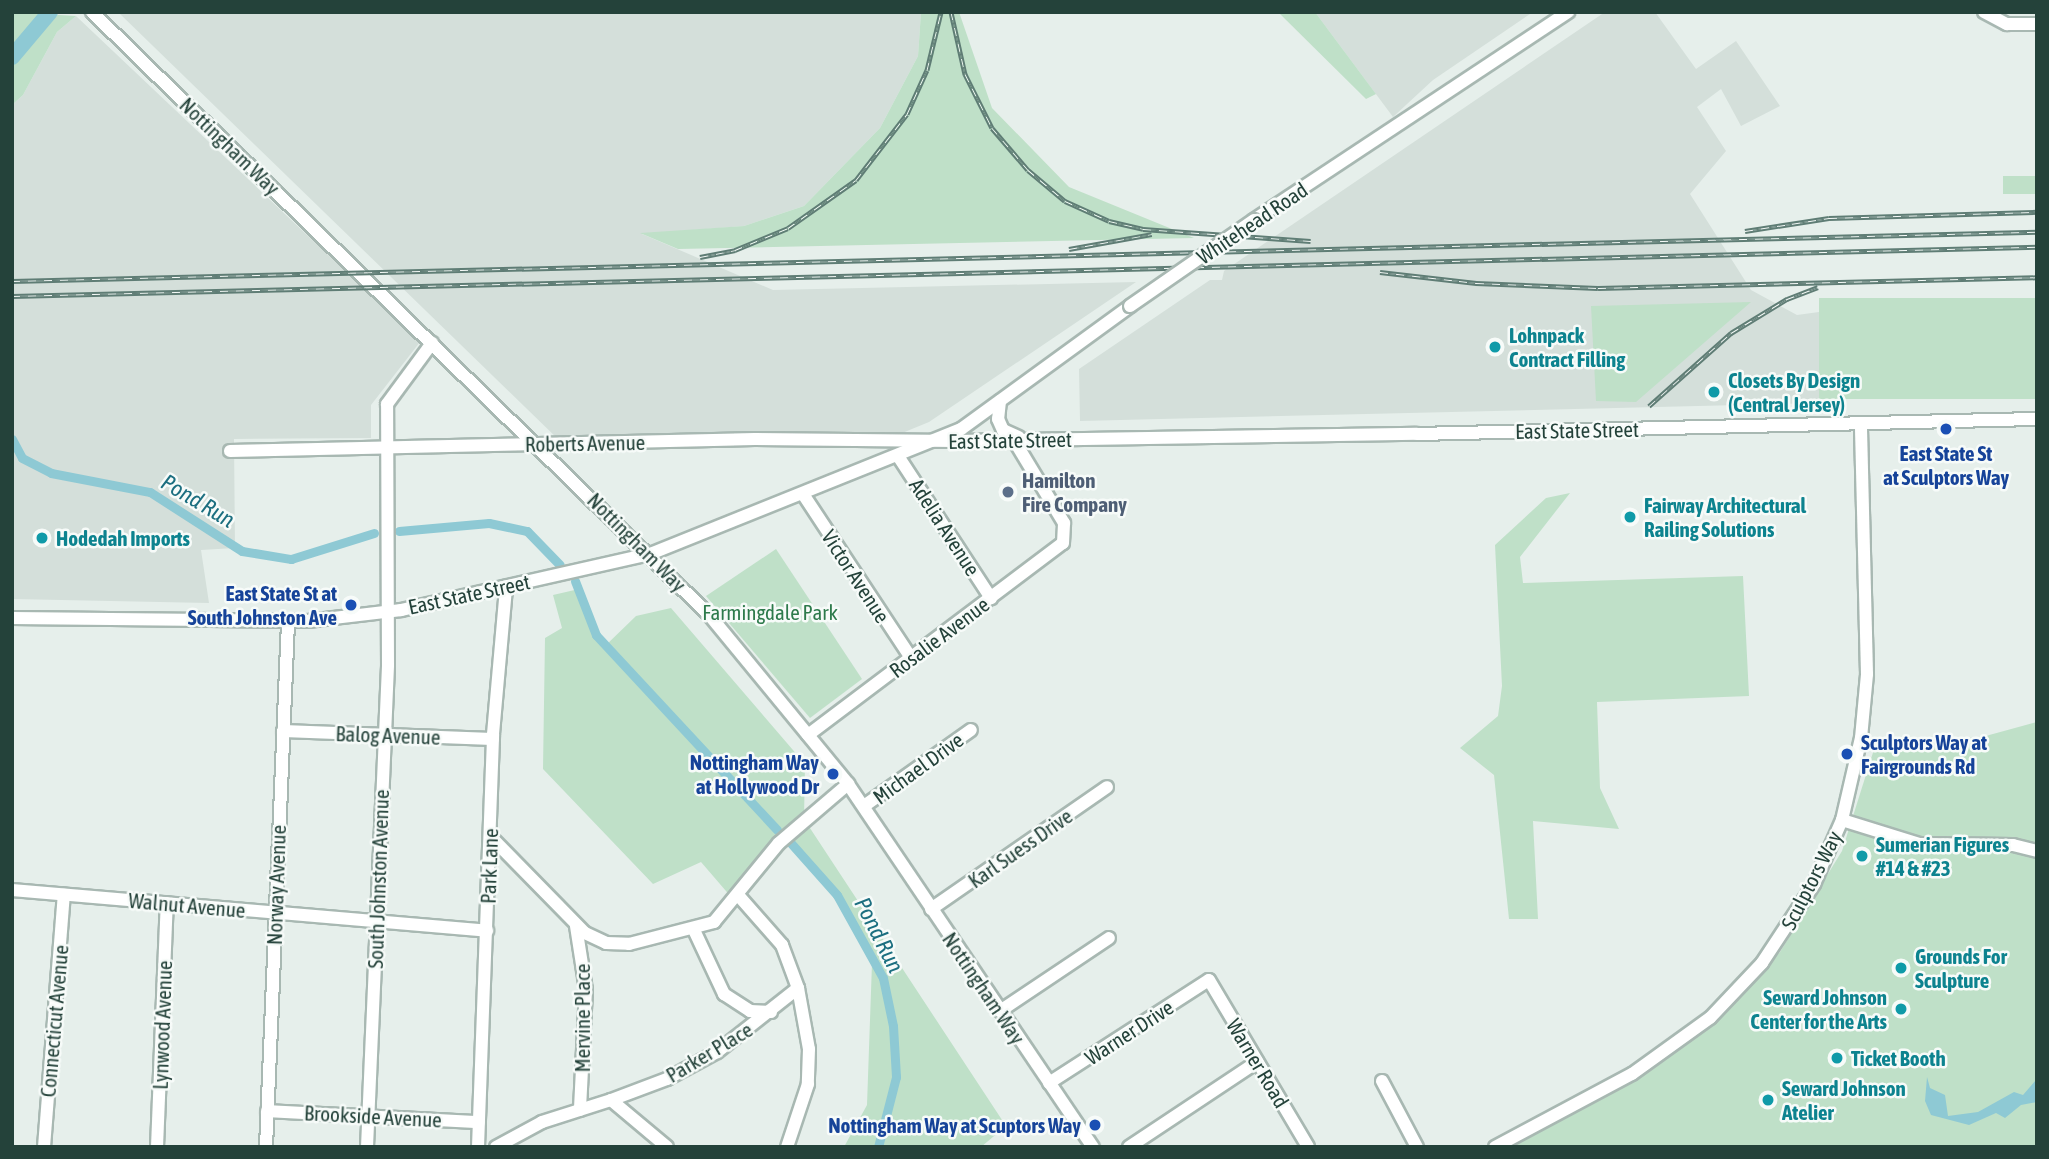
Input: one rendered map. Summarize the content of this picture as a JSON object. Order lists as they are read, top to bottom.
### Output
{
  "streets": {
    "street": [
      "Nottingham Way",
      "Whitehead Road",
      "East State Street",
      "Roberts Avenue",
      "Adelia Avenue",
      "Victor Avenue",
      "Rosalie Avenue",
      "Balog Avenue",
      "Michael Drive",
      "Karl Suess Drive",
      "Park Lane",
      "South Johnston Avenue",
      "Sculptors Way",
      "Norway Avenue",
      "Walnut Avenue",
      "Mervine Place",
      "Connecticut Avenue",
      "Lynwood Avenue",
      "Warner Drive",
      "Parker Place",
      "Warner Road",
      "Brookside Avenue"
    ]
  },
  "crossings": [
    ["Nottingham Way", "East State Street"],
    ["Nottingham Way", "Roberts Avenue"],
    ["Nottingham Way", "Rosalie Avenue"],
    ["Nottingham Way", "Michael Drive"],
    ["Nottingham Way", "Karl Suess Drive"],
    ["Nottingham Way", "South Johnston Avenue"],
    ["Nottingham Way", "Warner Drive"],
    ["Whitehead Road", "East State Street"],
    ["Whitehead Road", "Roberts Avenue"],
    ["East State Street", "Roberts Avenue"],
    ["East State Street", "Adelia Avenue"],
    ["East State Street", "Victor Avenue"],
    ["East State Street", "Rosalie Avenue"],
    ["East State Street", "Park Lane"],
    ["East State Street", "South Johnston Avenue"],
    ["East State Street", "Sculptors Way"],
    ["East State Street", "Norway Avenue"],
    ["Roberts Avenue", "South Johnston Avenue"],
    ["Adelia Avenue", "Rosalie Avenue"],
    ["Victor Avenue", "Rosalie Avenue"],
    ["Balog Avenue", "Park Lane"],
    ["Balog Avenue", "South Johnston Avenue"],
    ["Balog Avenue", "Norway Avenue"],
    ["Park Lane", "Walnut Avenue"],
    ["Park Lane", "Brookside Avenue"],
    ["South Johnston Avenue", "Walnut Avenue"],
    ["South Johnston Avenue", "Brookside Avenue"],
    ["Norway Avenue", "Walnut Avenue"],
    ["Norway Avenue", "Brookside Avenue"],
    ["Walnut Avenue", "Connecticut Avenue"],
    ["Walnut Avenue", "Lynwood Avenue"],
    ["Mervine Place", "Parker Place"],
    ["Warner Drive", "Warner Road"]
  ],
  "water": ["Pond Run"],
  "parks": ["Farmingdale Park"],
  "places": [
    "Lohnpack Contract Filling",
    "Closets By Design (Central Jersey)",
    "East State St at Sculptors Way",
    "Hamilton Fire Company",
    "Fairway Architectural Railing Solutions",
    "Hodedah Imports",
    "East State St at South Johnston Ave",
    "Sculptors Way at Fairgrounds Rd",
    "Nottingham Way at Hollywood Dr",
    "Sumerian Figures #14 & #23",
    "Grounds For Sculpture",
    "Seward Johnson Center for the Arts",
    "Ticket Booth",
    "Seward Johnson Atelier",
    "Nottingham Way at Scuptors Way"
  ]
}
